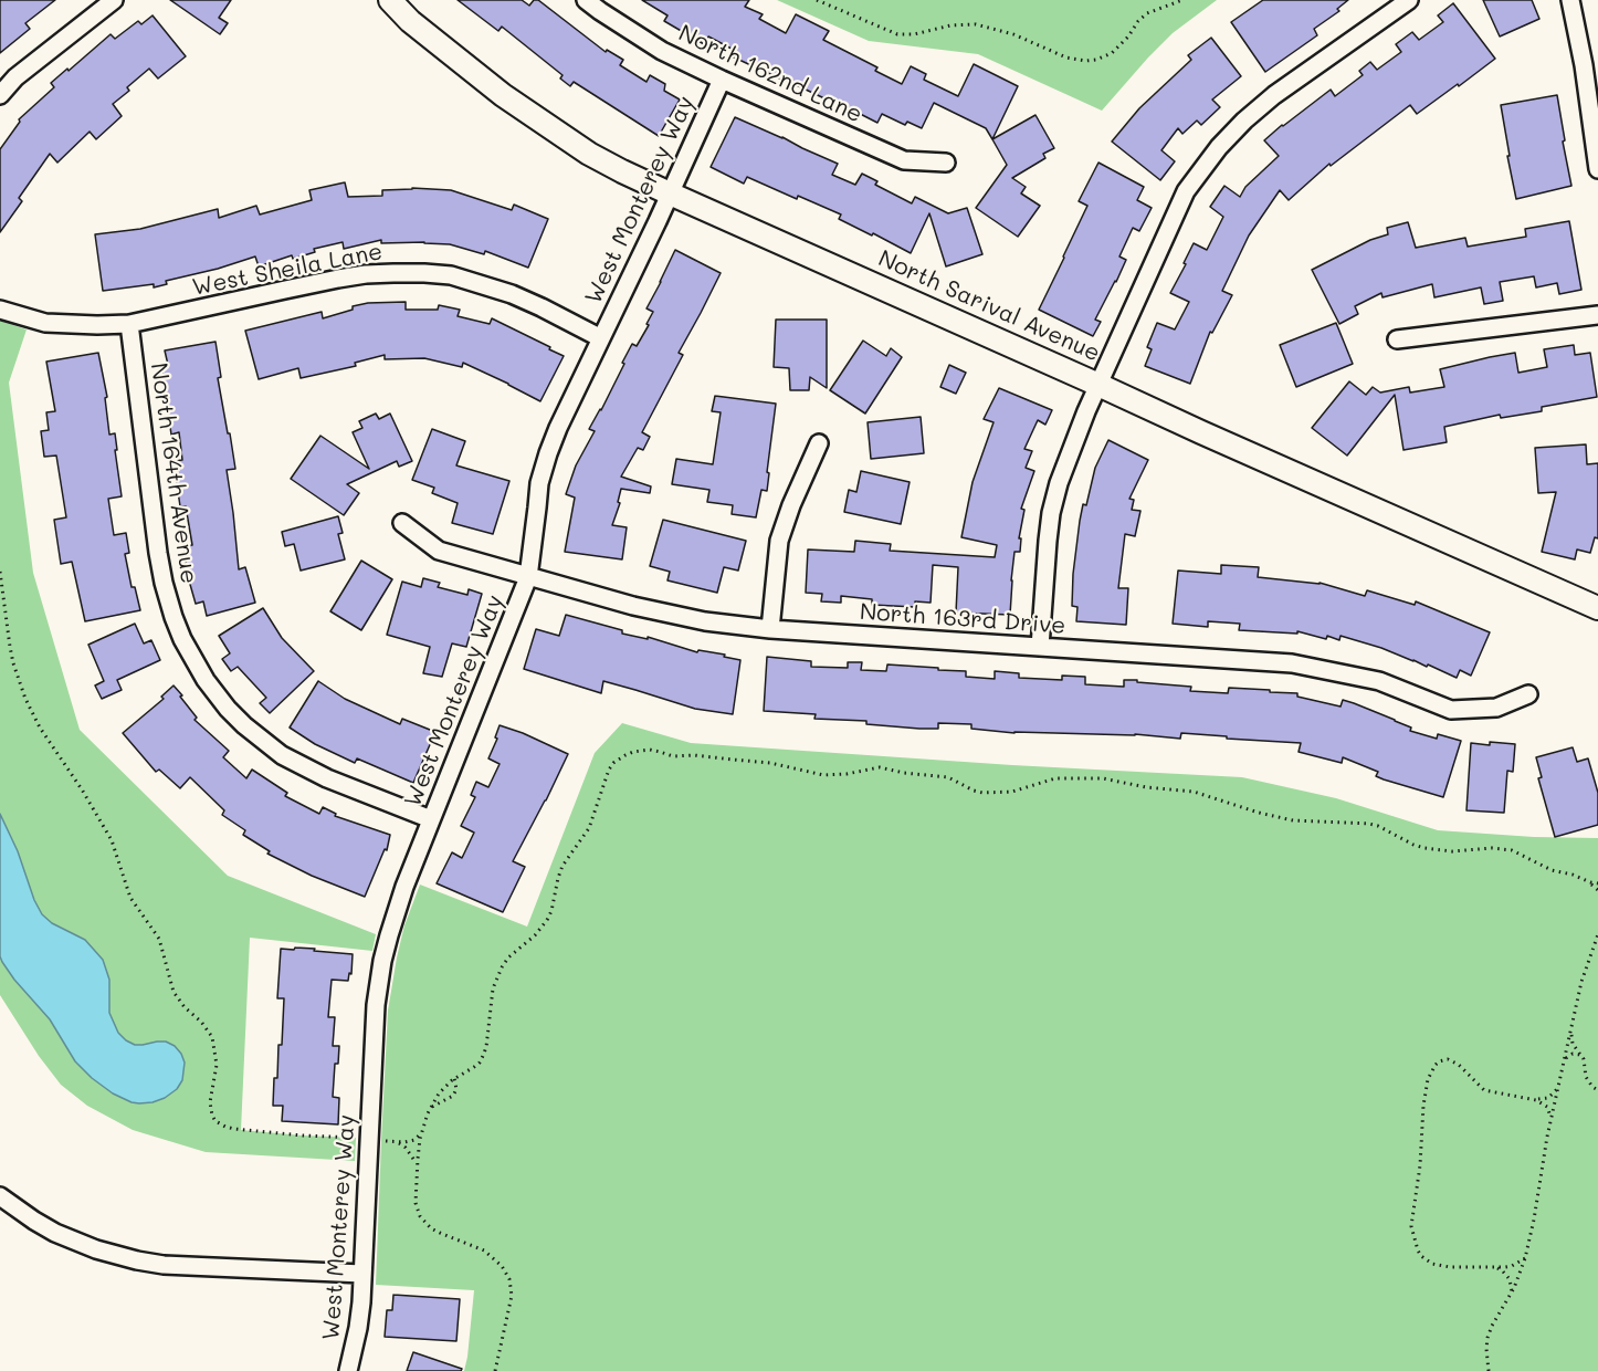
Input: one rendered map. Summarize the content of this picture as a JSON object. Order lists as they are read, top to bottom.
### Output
{
  "streets": {
    "street": [
      "North 162nd Lane",
      "West Monterey Way",
      "West Sheila Lane",
      "North Sarival Avenue",
      "North 164th Avenue",
      "North 163rd Drive"
    ]
  },
  "crossings": [
    ["North 162nd Lane", "West Monterey Way"],
    ["West Monterey Way", "West Sheila Lane"],
    ["West Monterey Way", "North Sarival Avenue"],
    ["West Monterey Way", "North 164th Avenue"],
    ["West Monterey Way", "North 163rd Drive"],
    ["West Sheila Lane", "North 164th Avenue"]
  ]
}
